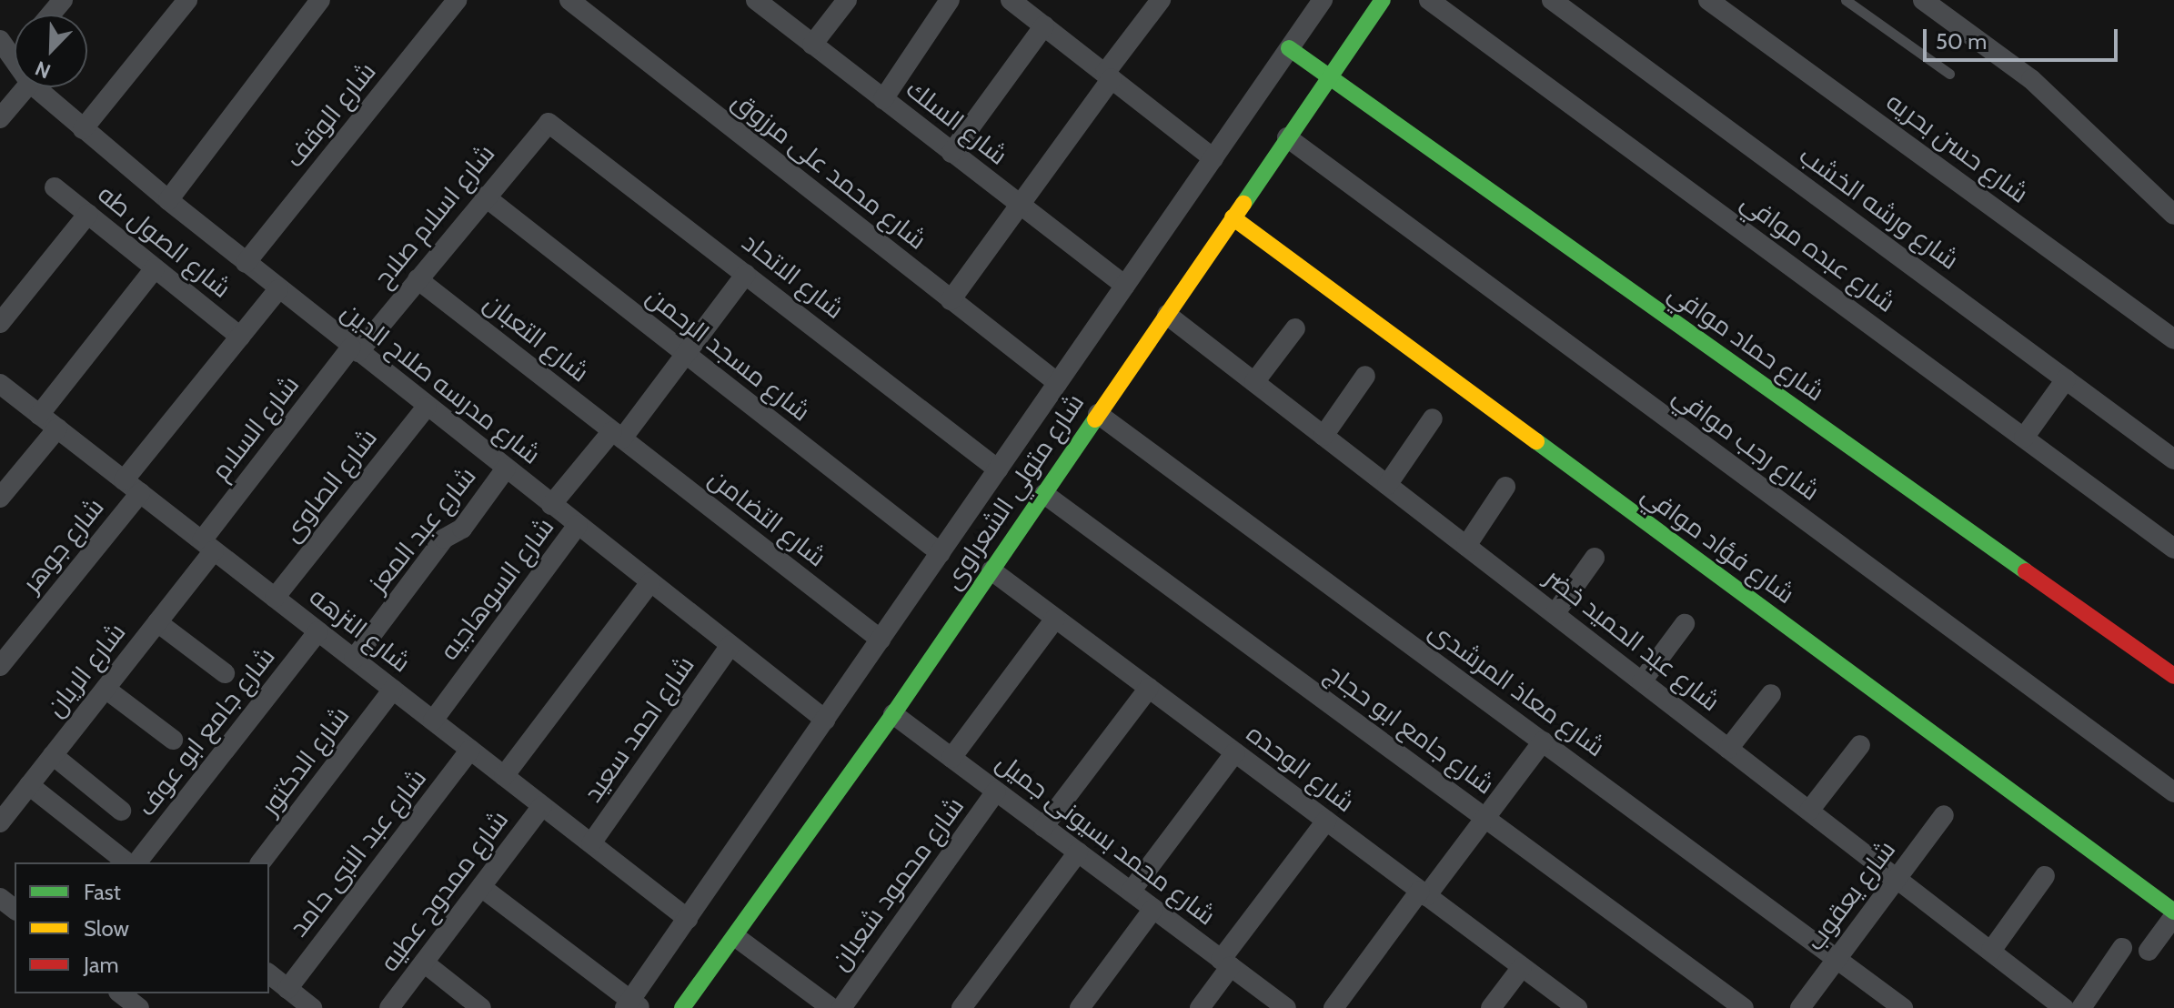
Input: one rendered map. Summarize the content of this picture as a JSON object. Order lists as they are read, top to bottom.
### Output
{
  "streets": {
    "street": [
      "شارع الوقف",
      "شارع السلك",
      "شارع حسن بحريه",
      "شارع محمد على مرزوق",
      "شارع ورشه الخشب",
      "شارع اسلام صلاح",
      "شارع الصول طه",
      "شارع عبده موافي",
      "شارع الاتحاد",
      "شارع التعبان",
      "شارع حماد موافي",
      "شارع مسجد الرحمن",
      "شارع مدرسه صلاح الدين",
      "شارع السلام",
      "شارع رجب موافي",
      "شارع الصاوى",
      "شارع متولي الشعراوى",
      "شارع التضامن",
      "شارع عبد المعز",
      "شارع فؤاد موافي",
      "شارع جوهر",
      "شارع السوهاجيه",
      "شارع النزهه",
      "شارع عبد الحميد خضر",
      "شارع الريان",
      "شارع معاذ المرشدى",
      "شارع احمد سعيد",
      "شارع جامع ابو حجاج",
      "شارع جامع ابو عوف",
      "شارع الدكتور",
      "شارع الوحده",
      "شارع محمد بسيونى جميل",
      "شارع عبد النبى حامد",
      "شارع محمود شعبان",
      "شارع ممدوح عطيه",
      "شارع يعقوب"
    ]
  },
  "crossings": [
    ["شارع الوقف", "شارع مدرسه صلاح الدين"],
    ["شارع السلك", "شارع متولي الشعراوى"],
    ["شارع محمد على مرزوق", "شارع متولي الشعراوى"],
    ["شارع اسلام صلاح", "شارع الاتحاد"],
    ["شارع اسلام صلاح", "شارع التعبان"],
    ["شارع اسلام صلاح", "شارع مسجد الرحمن"],
    ["شارع اسلام صلاح", "شارع مدرسه صلاح الدين"],
    ["شارع اسلام صلاح", "شارع السلام"],
    ["شارع الصول طه", "شارع جوهر"],
    ["شارع الاتحاد", "شارع متولي الشعراوى"],
    ["شارع التعبان", "شارع التضامن"],
    ["شارع حماد موافي", "شارع متولي الشعراوى"],
    ["شارع مسجد الرحمن", "شارع متولي الشعراوى"],
    ["شارع مدرسه صلاح الدين", "شارع السلام"],
    ["شارع مدرسه صلاح الدين", "شارع الصاوى"],
    ["شارع مدرسه صلاح الدين", "شارع متولي الشعراوى"],
    ["شارع مدرسه صلاح الدين", "شارع عبد المعز"],
    ["شارع مدرسه صلاح الدين", "شارع جوهر"],
    ["شارع مدرسه صلاح الدين", "شارع السوهاجيه"],
    ["شارع مدرسه صلاح الدين", "شارع احمد سعيد"],
    ["شارع السلام", "شارع النزهه"],
    ["شارع السلام", "شارع الريان"],
    ["شارع رجب موافي", "شارع متولي الشعراوى"],
    ["شارع الصاوى", "شارع النزهه"],
    ["شارع متولي الشعراوى", "شارع التضامن"],
    ["شارع متولي الشعراوى", "شارع فؤاد موافي"],
    ["شارع متولي الشعراوى", "شارع النزهه"],
    ["شارع متولي الشعراوى", "شارع عبد الحميد خضر"],
    ["شارع متولي الشعراوى", "شارع معاذ المرشدى"],
    ["شارع متولي الشعراوى", "شارع جامع ابو حجاج"],
    ["شارع متولي الشعراوى", "شارع الوحده"],
    ["شارع متولي الشعراوى", "شارع محمد بسيونى جميل"],
    ["شارع عبد المعز", "شارع النزهه"],
    ["شارع جوهر", "شارع النزهه"],
    ["شارع السوهاجيه", "شارع النزهه"],
    ["شارع النزهه", "شارع الريان"],
    ["شارع النزهه", "شارع احمد سعيد"],
    ["شارع النزهه", "شارع جامع ابو عوف"],
    ["شارع النزهه", "شارع الدكتور"],
    ["شارع النزهه", "شارع عبد النبى حامد"],
    ["شارع النزهه", "شارع ممدوح عطيه"],
    ["شارع عبد الحميد خضر", "شارع يعقوب"],
    ["شارع معاذ المرشدى", "شارع يعقوب"],
    ["شارع محمد بسيونى جميل", "شارع محمود شعبان"]
  ],
  "legend": ["Fast", "Slow", "Jam"],
  "scale_bar": "50 m",
  "north": "bottom left"
}
